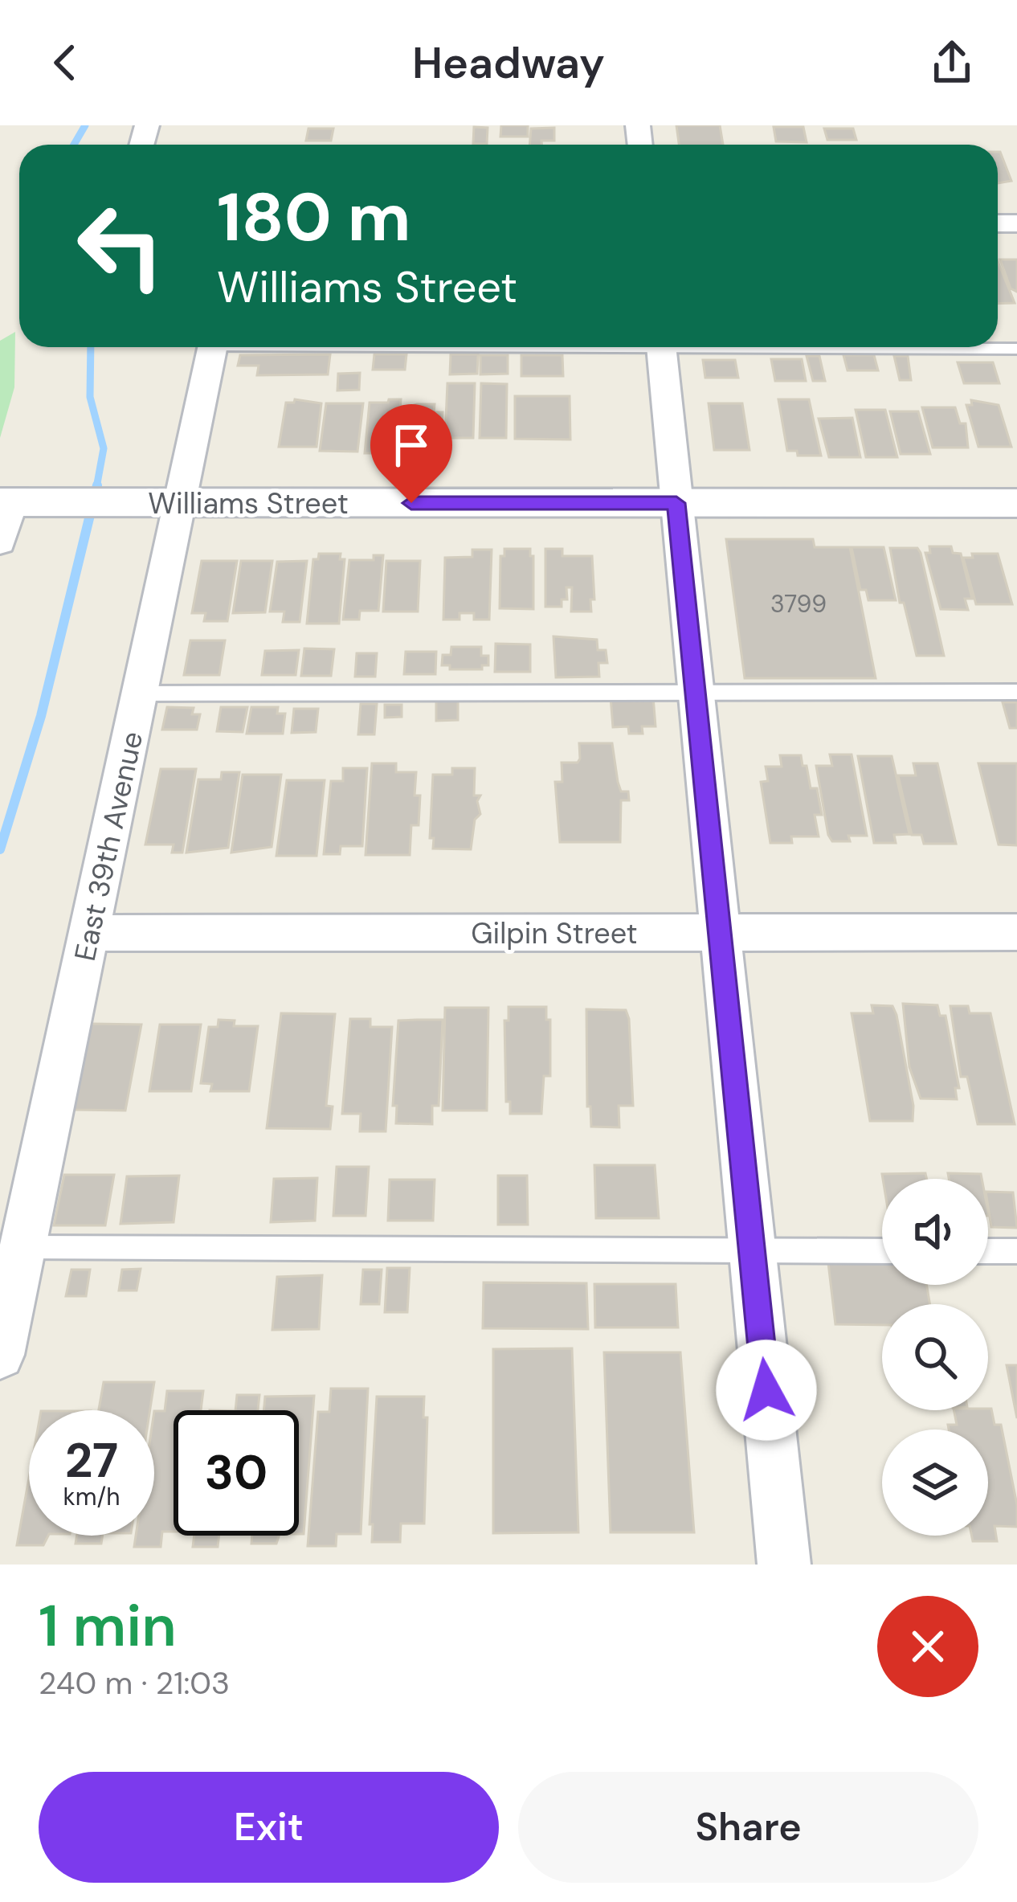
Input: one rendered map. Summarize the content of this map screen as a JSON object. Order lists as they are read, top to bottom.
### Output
{
  "streets": {
    "street": ["Williams Street", "East 39th Avenue", "Gilpin Street"]
  },
  "crossings": [
    ["Williams Street", "East 39th Avenue"],
    ["East 39th Avenue", "Gilpin Street"]
  ],
  "house_numbers": ["3799"],
  "page": {
    "header": "Headway",
    "turn": ["180 m", "Williams Street"],
    "speed": "27 km/h",
    "limit": "30",
    "heading": ["1 min", "240 m · 21:03"],
    "buttons": ["Exit", "Share"]
  }
}
